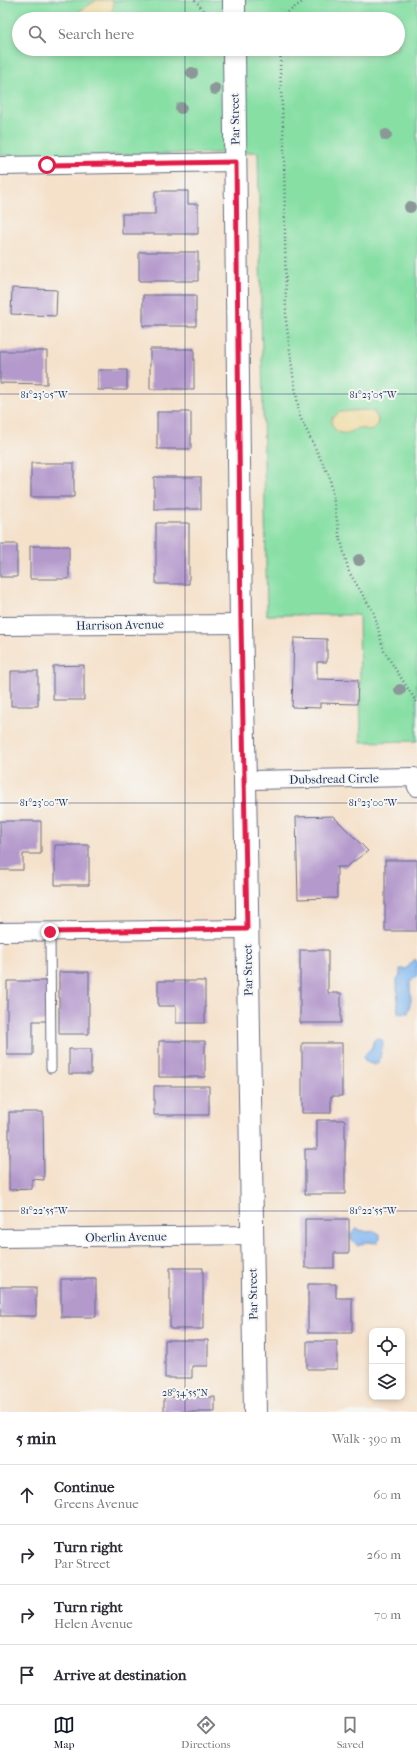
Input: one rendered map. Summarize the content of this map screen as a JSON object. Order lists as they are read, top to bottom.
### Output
{
  "streets": {
    "street": [
      "Par Street",
      "Harrison Avenue",
      "Dubsdread Circle",
      "Oberlin Avenue"
    ]
  },
  "crossings": [
    ["Par Street", "Harrison Avenue"],
    ["Par Street", "Dubsdread Circle"],
    ["Par Street", "Oberlin Avenue"]
  ],
  "page": {
    "search": "Search here",
    "heading": ["5 min", "Walk · 390 m"],
    "list": [
      ["Continue", "Greens Avenue", "60 m"],
      ["Turn right", "Par Street", "260 m"],
      ["Turn right", "Helen Avenue", "70 m"],
      "Arrive at destination"
    ],
    "nav": ["Map", "Directions", "Saved"]
  },
  "coordinates": [
    "81°23'05\"W",
    "81°23'00\"W",
    "81°22'55\"W",
    "28°34'55\"N"
  ]
}
